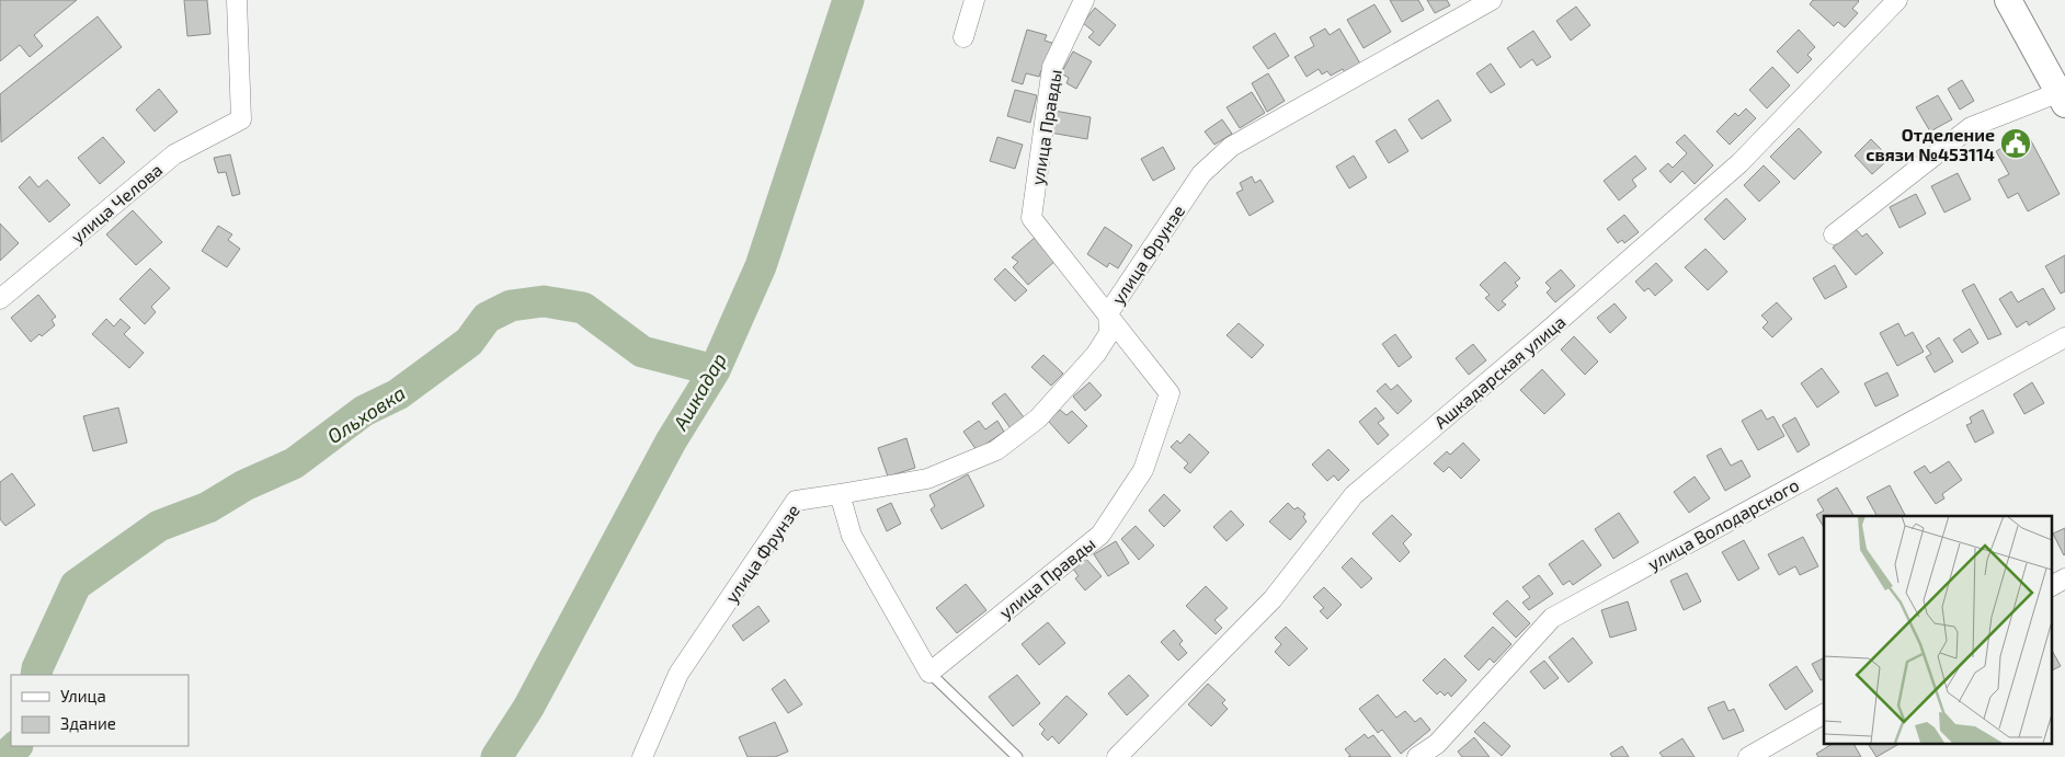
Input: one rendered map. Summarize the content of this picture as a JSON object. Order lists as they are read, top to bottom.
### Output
{
  "streets": {
    "street": [
      "улица Правды",
      "улица Челова",
      "улица Фрунзе",
      "Ашкадарская улица",
      "улица Володарского"
    ]
  },
  "crossings": [
    ["улица Правды", "улица Фрунзе"]
  ],
  "water": ["Ашкадар", "Ольховка"],
  "places": {
    "public building": ["Отделение связи №453114"]
  },
  "legend": ["Улица", "Здание"]
}
